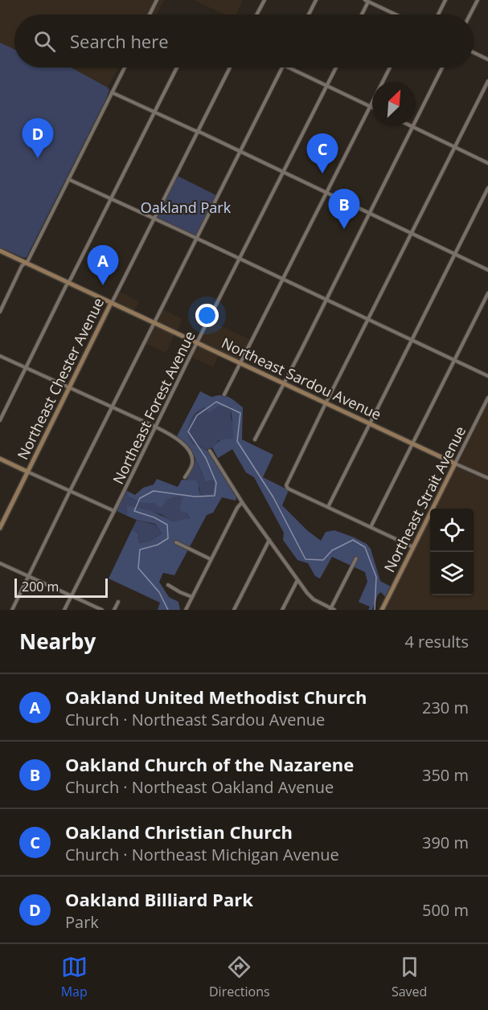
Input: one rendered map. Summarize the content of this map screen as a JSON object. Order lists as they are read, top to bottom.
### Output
{
  "streets": {
    "main road": ["Northeast Chester Avenue", "Northeast Sardou Avenue", "Northeast Strait Avenue"],
    "street": ["Northeast Forest Avenue"]
  },
  "crossings": [
    ["Northeast Chester Avenue", "Northeast Sardou Avenue"],
    ["Northeast Sardou Avenue", "Northeast Forest Avenue"],
    ["Northeast Sardou Avenue", "Northeast Strait Avenue"]
  ],
  "parks": ["Oakland Park"],
  "scale_bar": "200 m",
  "north": "top right",
  "page": {
    "search": "Search here",
    "pins": [
      "D",
      "C",
      "B",
      "A"
    ],
    "scale": "200 m",
    "heading": ["Nearby", "4 results"],
    "list": [
      {
        "mark": "A",
        "name": "Oakland United Methodist Church",
        "note": "Church · Northeast Sardou Avenue",
        "value": "230 m"
      },
      {
        "mark": "B",
        "name": "Oakland Church of the Nazarene",
        "note": "Church · Northeast Oakland Avenue",
        "value": "350 m"
      },
      {
        "mark": "C",
        "name": "Oakland Christian Church",
        "note": "Church · Northeast Michigan Avenue",
        "value": "390 m"
      },
      {
        "mark": "D",
        "name": "Oakland Billiard Park",
        "note": "Park",
        "value": "500 m"
      }
    ],
    "nav": ["Map", "Directions", "Saved"]
  }
}
